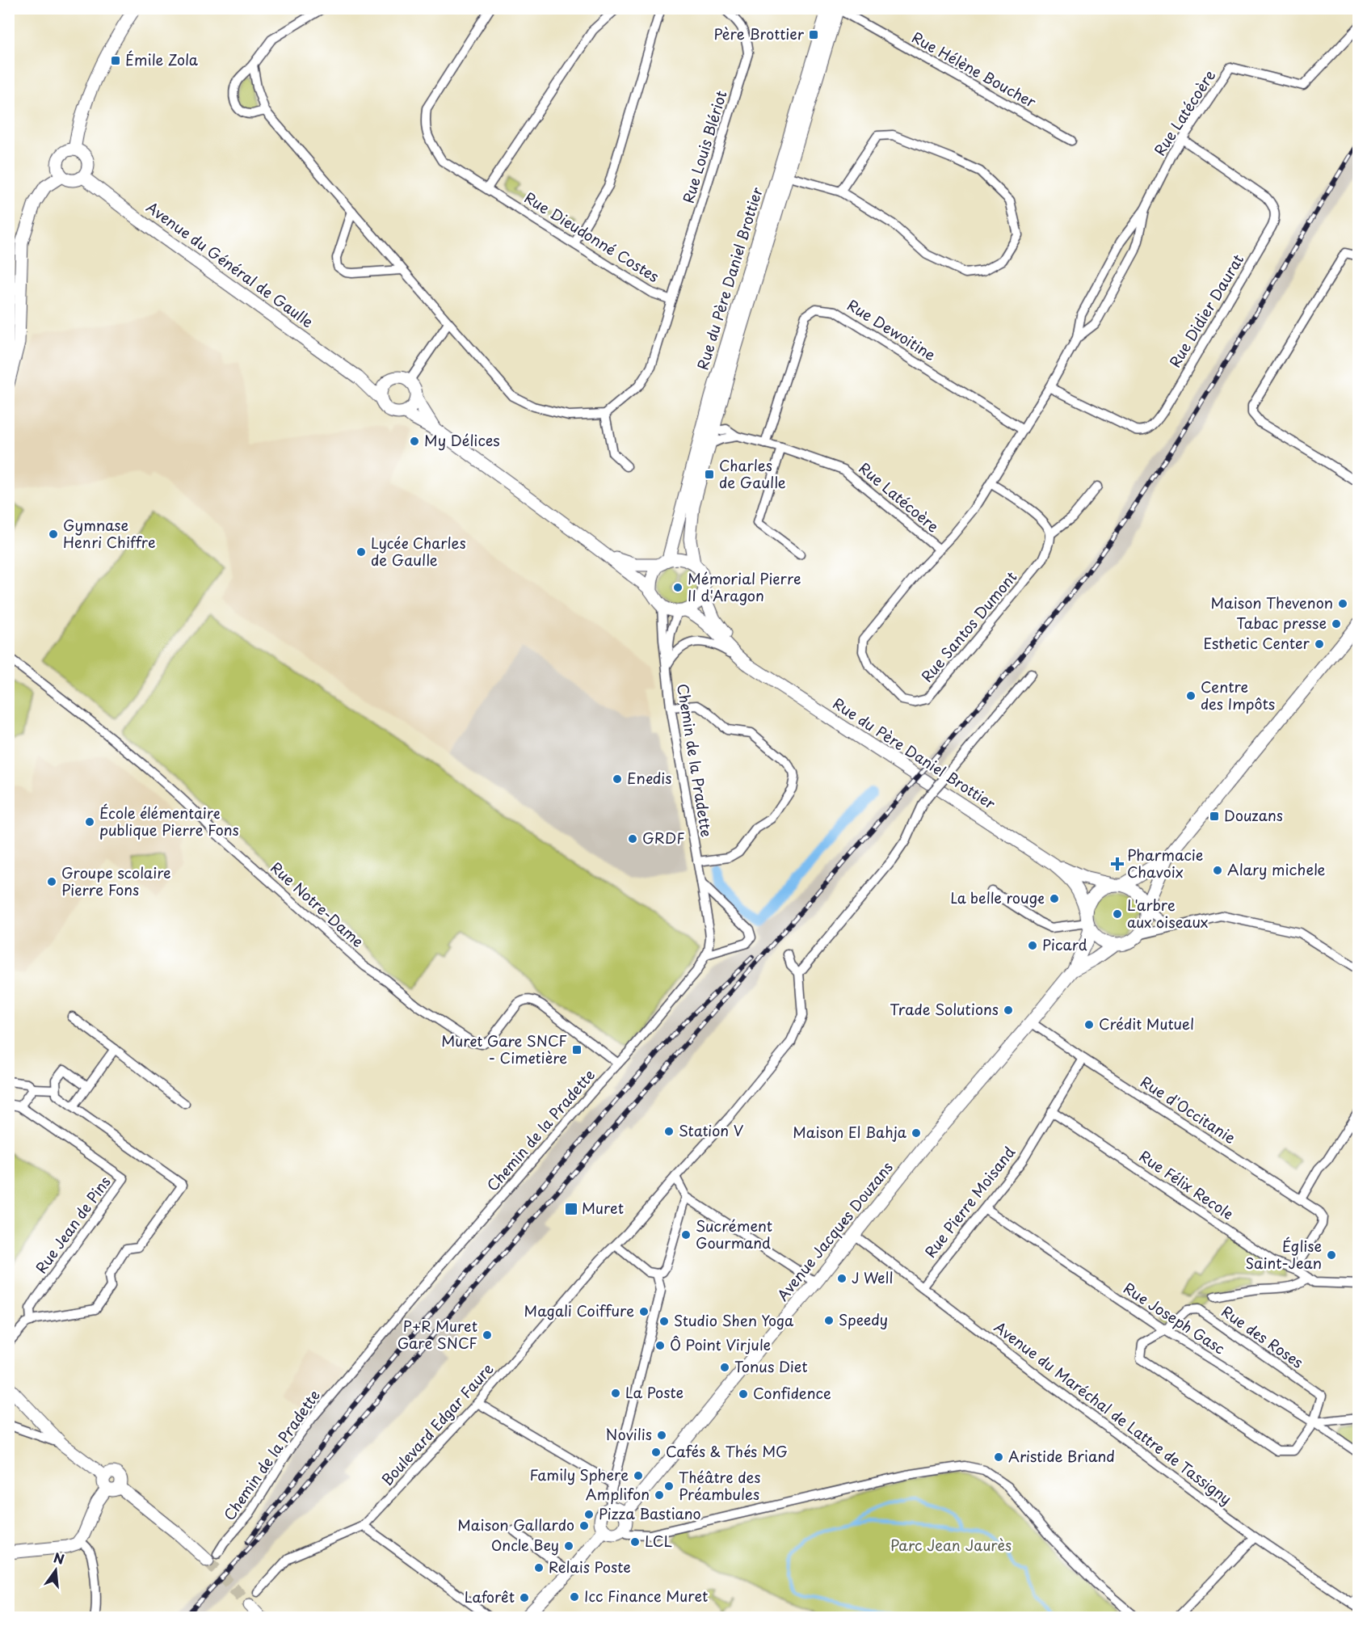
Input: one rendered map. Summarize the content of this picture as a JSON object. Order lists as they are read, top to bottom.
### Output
{
  "streets": {
    "main road": ["Avenue du Général de Gaulle", "Rue du Père Daniel Brottier", "Avenue Jacques Douzans"],
    "street": [
      "Rue Hélène Boucher",
      "Rue Latécoère",
      "Rue Louis Blériot",
      "Rue Dieudonné Costes",
      "Rue Didier Daurat",
      "Rue Dewoitine",
      "Rue Santos Dumont",
      "Chemin de la Pradette",
      "Rue Notre-Dame",
      "Rue d'Occitanie",
      "Rue Félix Recole",
      "Rue Pierre Moisand",
      "Rue Jean de Pins",
      "Rue Joseph Gasc",
      "Rue des Roses",
      "Avenue du Maréchal de Lattre de Tassigny",
      "Boulevard Edgar Faure"
    ]
  },
  "crossings": [
    ["Rue Hélène Boucher", "Rue du Père Daniel Brottier"],
    ["Rue Latécoère", "Rue du Père Daniel Brottier"],
    ["Rue Latécoère", "Rue Didier Daurat"],
    ["Rue Latécoère", "Rue Dewoitine"],
    ["Rue Latécoère", "Rue Santos Dumont"],
    ["Rue Louis Blériot", "Rue Dieudonné Costes"],
    ["Rue du Père Daniel Brottier", "Chemin de la Pradette"],
    ["Rue du Père Daniel Brottier", "Avenue Jacques Douzans"],
    ["Chemin de la Pradette", "Rue Notre-Dame"],
    ["Rue d'Occitanie", "Rue Félix Recole"],
    ["Rue d'Occitanie", "Rue Pierre Moisand"],
    ["Rue d'Occitanie", "Avenue Jacques Douzans"],
    ["Rue Félix Recole", "Rue Pierre Moisand"],
    ["Rue Pierre Moisand", "Rue Joseph Gasc"],
    ["Rue Pierre Moisand", "Avenue du Maréchal de Lattre de Tassigny"],
    ["Avenue Jacques Douzans", "Avenue du Maréchal de Lattre de Tassigny"],
    ["Rue Joseph Gasc", "Rue des Roses"]
  ],
  "parks": ["Parc Jean Jaurès"],
  "places": {
    "transit": [
      "Père Brottier",
      "Émile Zola",
      "Charles de Gaulle",
      "Douzans",
      "Muret Gare SNCF - Cimetière",
      "Muret"
    ],
    "other": [
      "My Délices",
      "Gymnase Henri Chiffre",
      "Lycée Charles de Gaulle",
      "Mémorial Pierre II d'Aragon",
      "Maison Thevenon",
      "Tabac presse",
      "Esthetic Center",
      "Centre des Impôts",
      "Enedis",
      "École élémentaire publique Pierre Fons",
      "GRDF",
      "Alary michele",
      "Groupe scolaire Pierre Fons",
      "La belle rouge",
      "L'arbre aux oiseaux",
      "Picard",
      "Trade Solutions",
      "Crédit Mutuel",
      "Station V",
      "Maison El Bahja",
      "Sucrément Gourmand",
      "Église Saint-Jean",
      "J Well",
      "Magali Coiffure",
      "Speedy",
      "Studio Shen Yoga",
      "P+R Muret Gare SNCF",
      "Ô Point Virjule",
      "Tonus Diet",
      "La Poste",
      "Confidence",
      "Novilis",
      "Cafés & Thés MG",
      "Aristide Briand",
      "Family Sphere",
      "Théâtre des Préambules",
      "Amplifon",
      "Pizza Bastiano",
      "Maison Gallardo",
      "LCL",
      "Oncle Bey",
      "Relais Poste",
      "Icc Finance Muret",
      "Laforêt"
    ],
    "health": ["Pharmacie Chavoix"]
  },
  "north": "top"
}
